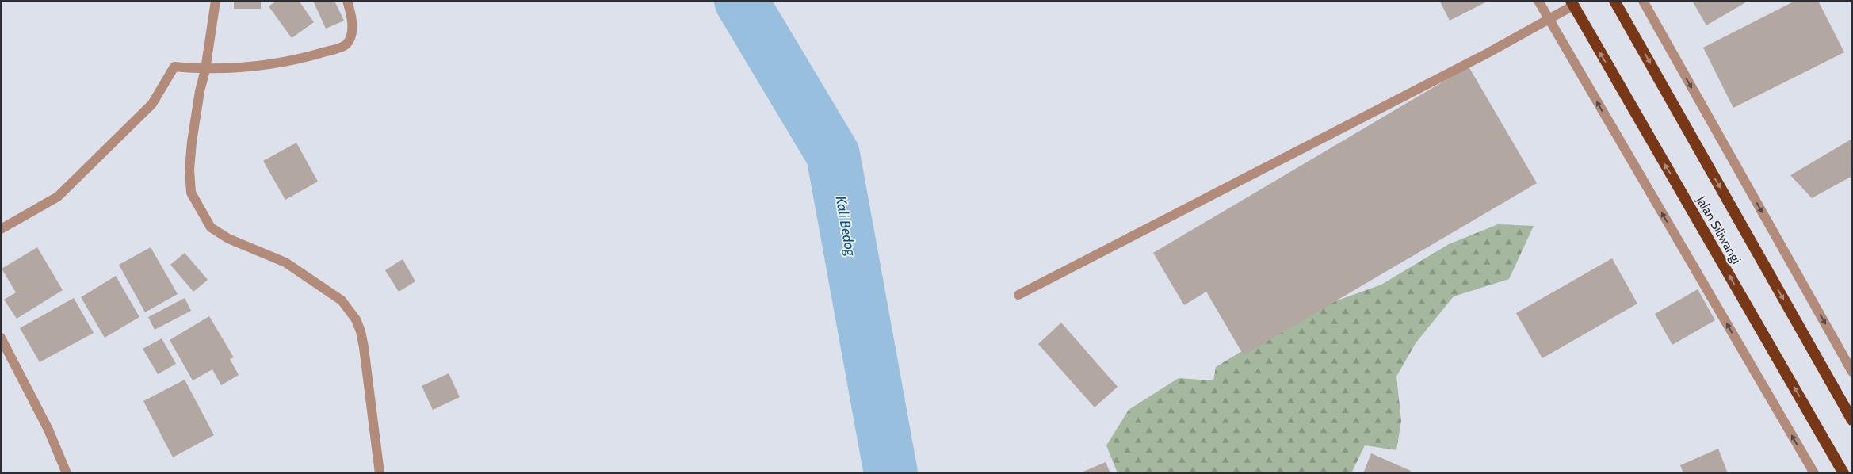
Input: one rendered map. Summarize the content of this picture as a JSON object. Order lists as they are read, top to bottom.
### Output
{
  "streets": {
    "highway": ["Jalan Siliwangi"]
  },
  "water": ["Kali Bedog"]
}
